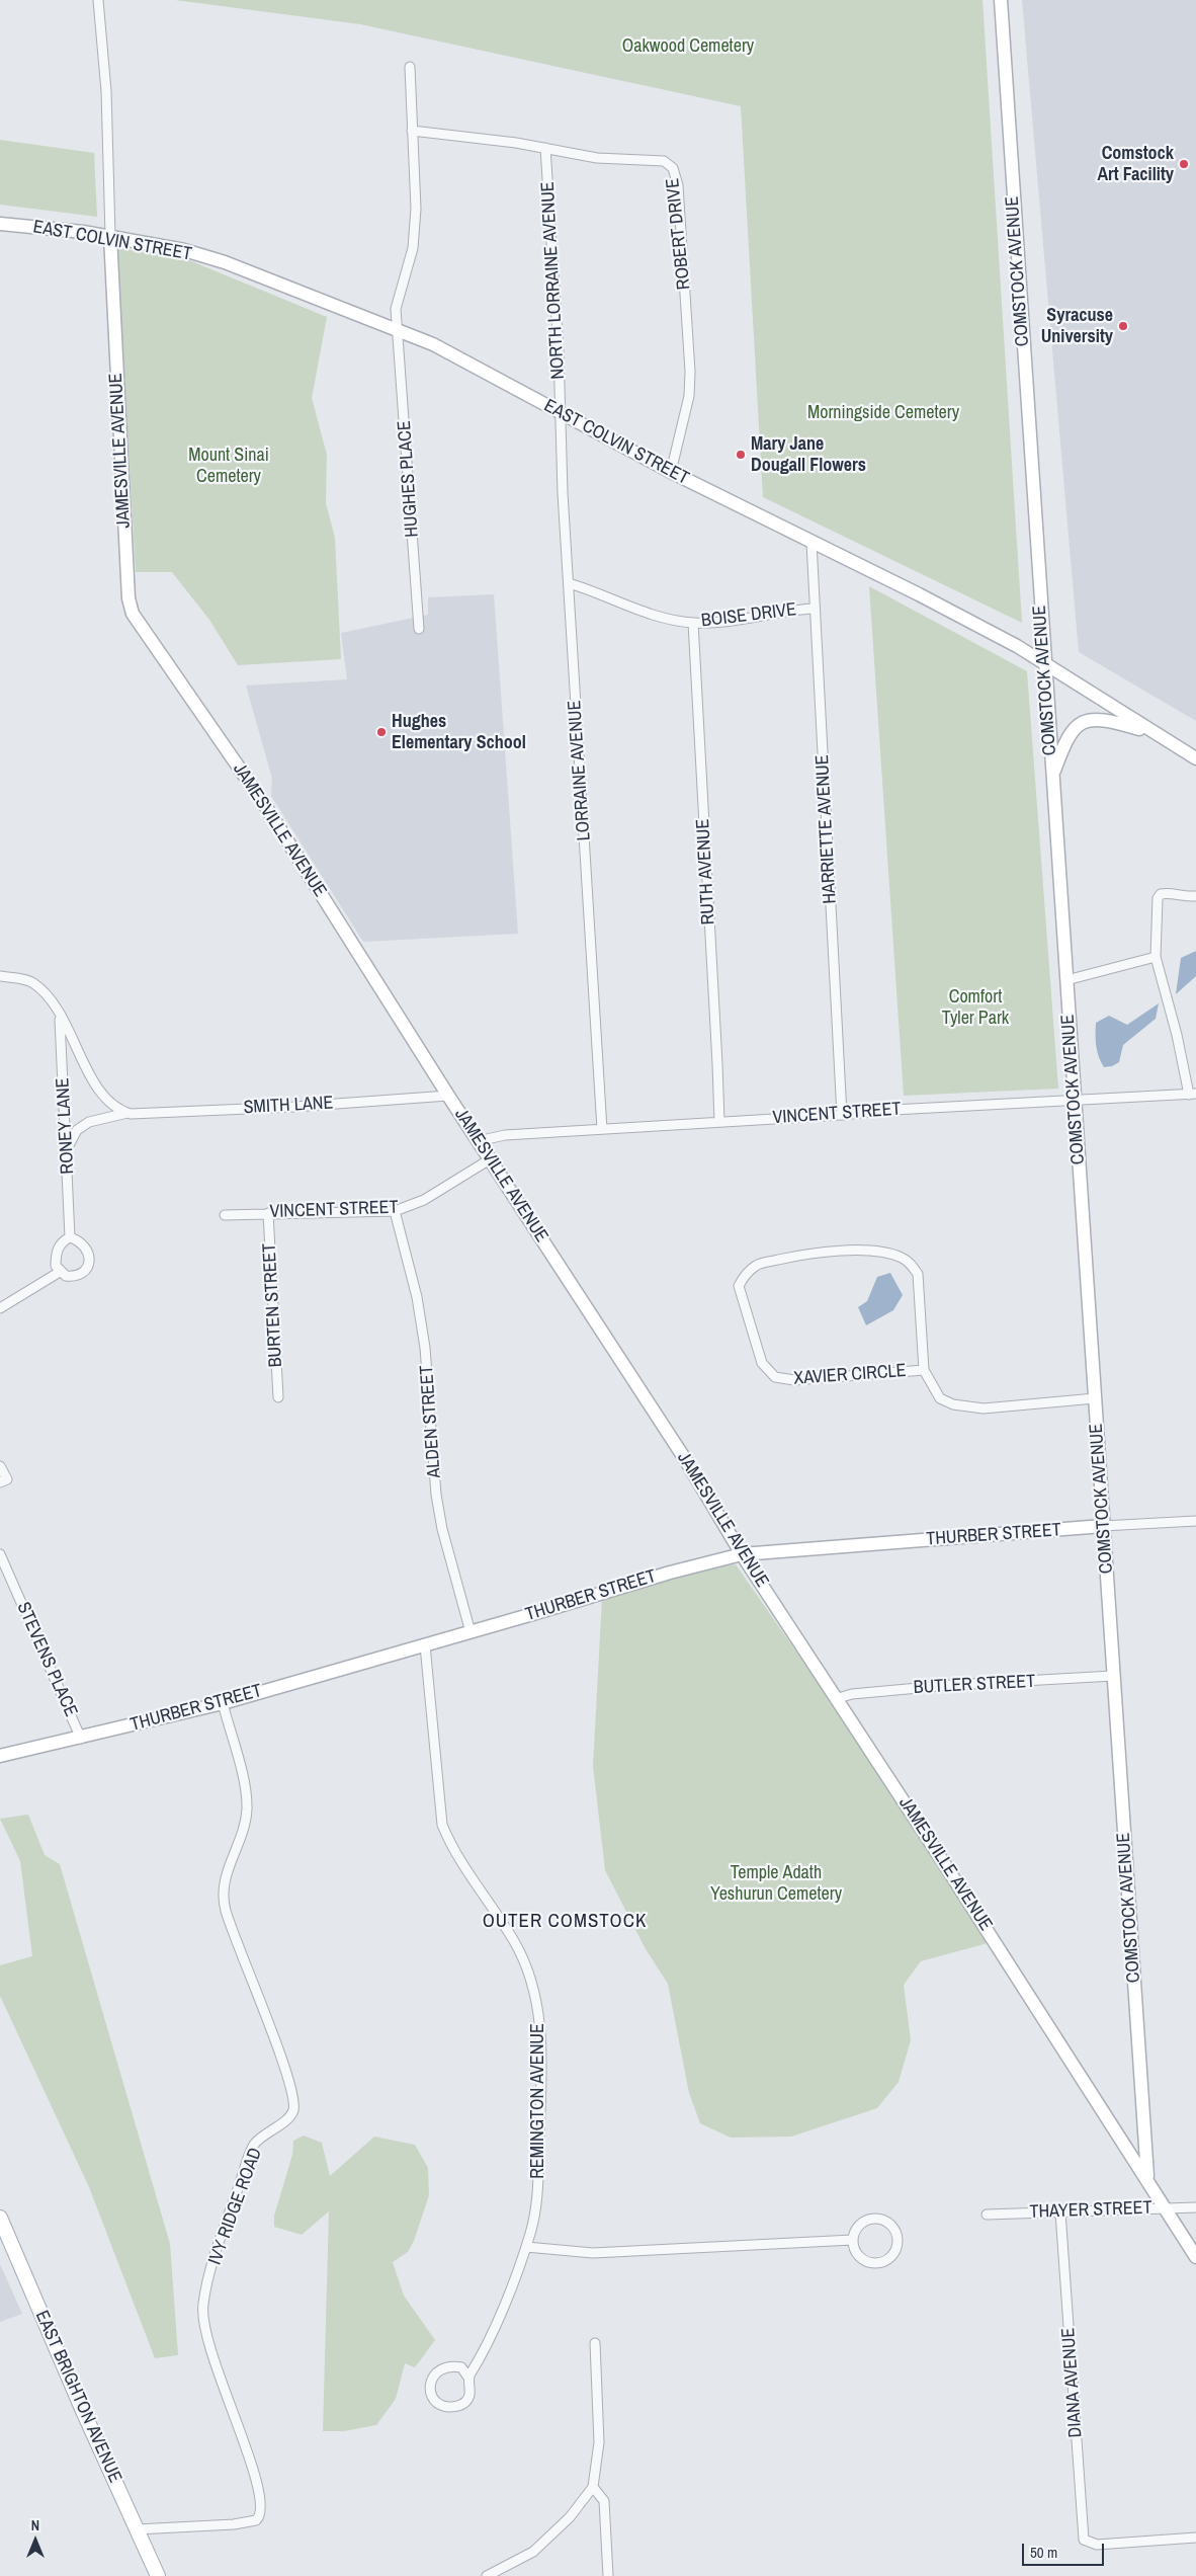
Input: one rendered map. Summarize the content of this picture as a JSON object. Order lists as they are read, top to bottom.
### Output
{
  "streets": {
    "main road": ["EAST BRIGHTON AVENUE"],
    "street": [
      "ROBERT DRIVE",
      "EAST COLVIN STREET",
      "COMSTOCK AVENUE",
      "NORTH LORRAINE AVENUE",
      "JAMESVILLE AVENUE",
      "HUGHES PLACE",
      "BOISE DRIVE",
      "LORRAINE AVENUE",
      "HARRIETTE AVENUE",
      "RUTH AVENUE",
      "SMITH LANE",
      "VINCENT STREET",
      "RONEY LANE",
      "BURTEN STREET",
      "XAVIER CIRCLE",
      "ALDEN STREET",
      "THURBER STREET",
      "STEVENS PLACE",
      "BUTLER STREET",
      "REMINGTON AVENUE",
      "IVY RIDGE ROAD",
      "THAYER STREET",
      "DIANA AVENUE"
    ]
  },
  "crossings": [
    ["ROBERT DRIVE", "EAST COLVIN STREET"],
    ["ROBERT DRIVE", "NORTH LORRAINE AVENUE"],
    ["ROBERT DRIVE", "HUGHES PLACE"],
    ["EAST COLVIN STREET", "COMSTOCK AVENUE"],
    ["EAST COLVIN STREET", "NORTH LORRAINE AVENUE"],
    ["EAST COLVIN STREET", "JAMESVILLE AVENUE"],
    ["EAST COLVIN STREET", "HUGHES PLACE"],
    ["EAST COLVIN STREET", "LORRAINE AVENUE"],
    ["EAST COLVIN STREET", "HARRIETTE AVENUE"],
    ["COMSTOCK AVENUE", "JAMESVILLE AVENUE"],
    ["COMSTOCK AVENUE", "VINCENT STREET"],
    ["COMSTOCK AVENUE", "XAVIER CIRCLE"],
    ["COMSTOCK AVENUE", "THURBER STREET"],
    ["COMSTOCK AVENUE", "BUTLER STREET"],
    ["NORTH LORRAINE AVENUE", "LORRAINE AVENUE"],
    ["JAMESVILLE AVENUE", "SMITH LANE"],
    ["JAMESVILLE AVENUE", "VINCENT STREET"],
    ["JAMESVILLE AVENUE", "THURBER STREET"],
    ["JAMESVILLE AVENUE", "BUTLER STREET"],
    ["JAMESVILLE AVENUE", "THAYER STREET"],
    ["BOISE DRIVE", "LORRAINE AVENUE"],
    ["BOISE DRIVE", "HARRIETTE AVENUE"],
    ["BOISE DRIVE", "RUTH AVENUE"],
    ["LORRAINE AVENUE", "VINCENT STREET"],
    ["HARRIETTE AVENUE", "VINCENT STREET"],
    ["RUTH AVENUE", "VINCENT STREET"],
    ["SMITH LANE", "RONEY LANE"],
    ["VINCENT STREET", "BURTEN STREET"],
    ["VINCENT STREET", "ALDEN STREET"],
    ["ALDEN STREET", "THURBER STREET"],
    ["THURBER STREET", "STEVENS PLACE"],
    ["THURBER STREET", "REMINGTON AVENUE"],
    ["THURBER STREET", "IVY RIDGE ROAD"],
    ["IVY RIDGE ROAD", "EAST BRIGHTON AVENUE"],
    ["THAYER STREET", "DIANA AVENUE"]
  ],
  "districts": ["OUTER COMSTOCK"],
  "parks": [
    "Oakwood Cemetery",
    "Morningside Cemetery",
    "Mount Sinai Cemetery",
    "Comfort Tyler Park",
    "Temple Adath Yeshurun Cemetery"
  ],
  "places": [
    "Comstock Art Facility",
    "Syracuse University",
    "Mary Jane Dougall Flowers",
    "Hughes Elementary School"
  ],
  "scale_bar": "50 m",
  "north": "top"
}
